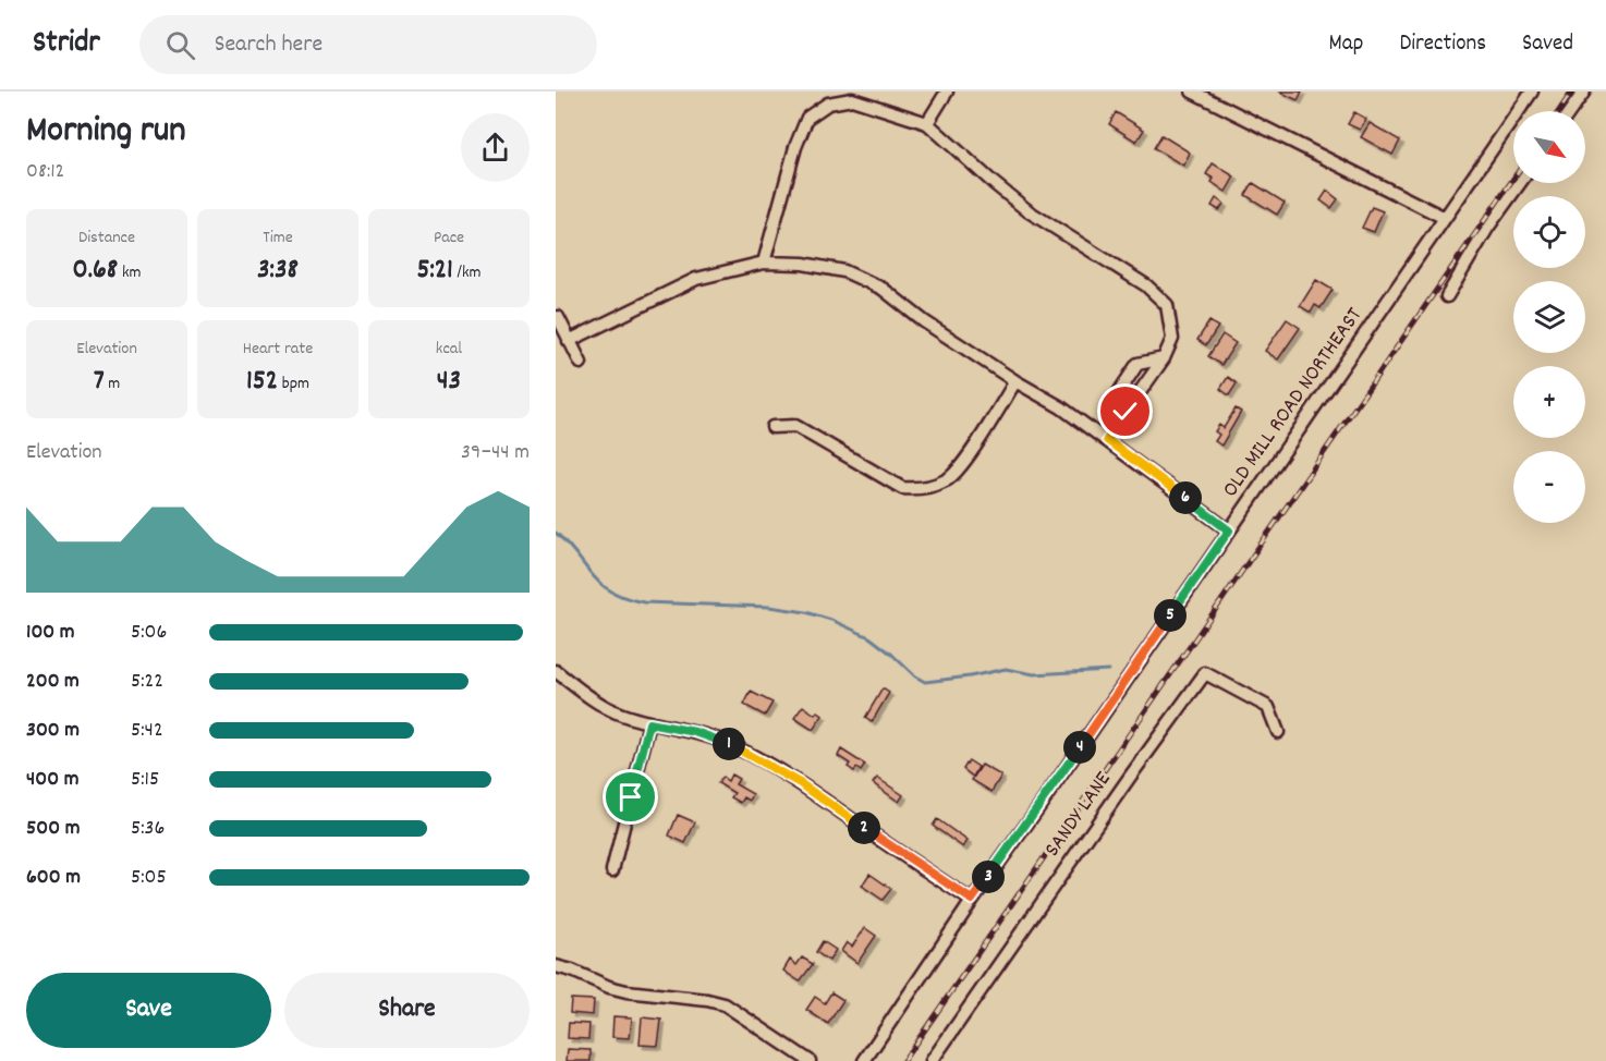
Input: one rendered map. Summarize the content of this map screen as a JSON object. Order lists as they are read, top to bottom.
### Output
{
  "streets": {
    "street": ["OLD MILL ROAD NORTHEAST", "SANDY LANE"]
  },
  "north": "bottom right",
  "page": {
    "header": "Stridr",
    "search": "Search here",
    "nav": ["Map", "Directions", "Saved"],
    "heading": ["Morning run", "08:12"],
    "map_buttons": ["+", "−"],
    "stats": [
      ["Distance", "0.68 km"],
      ["Time", "3:38"],
      ["Pace", "5:21 /km"],
      ["Elevation", "7 m"],
      ["Heart rate", "152 bpm"],
      ["kcal", "43"]
    ],
    "chart": ["Elevation", "39–44 m"],
    "pins": [
      "6",
      "5",
      "1",
      "4",
      "2",
      "3"
    ],
    "list": [
      {
        "name": "100 m",
        "note": "5:06"
      },
      {
        "name": "200 m",
        "note": "5:22"
      },
      {
        "name": "300 m",
        "note": "5:42"
      },
      {
        "name": "400 m",
        "note": "5:15"
      },
      {
        "name": "500 m",
        "note": "5:36"
      },
      {
        "name": "600 m",
        "note": "5:05"
      }
    ],
    "buttons": ["Save", "Share"]
  }
}
